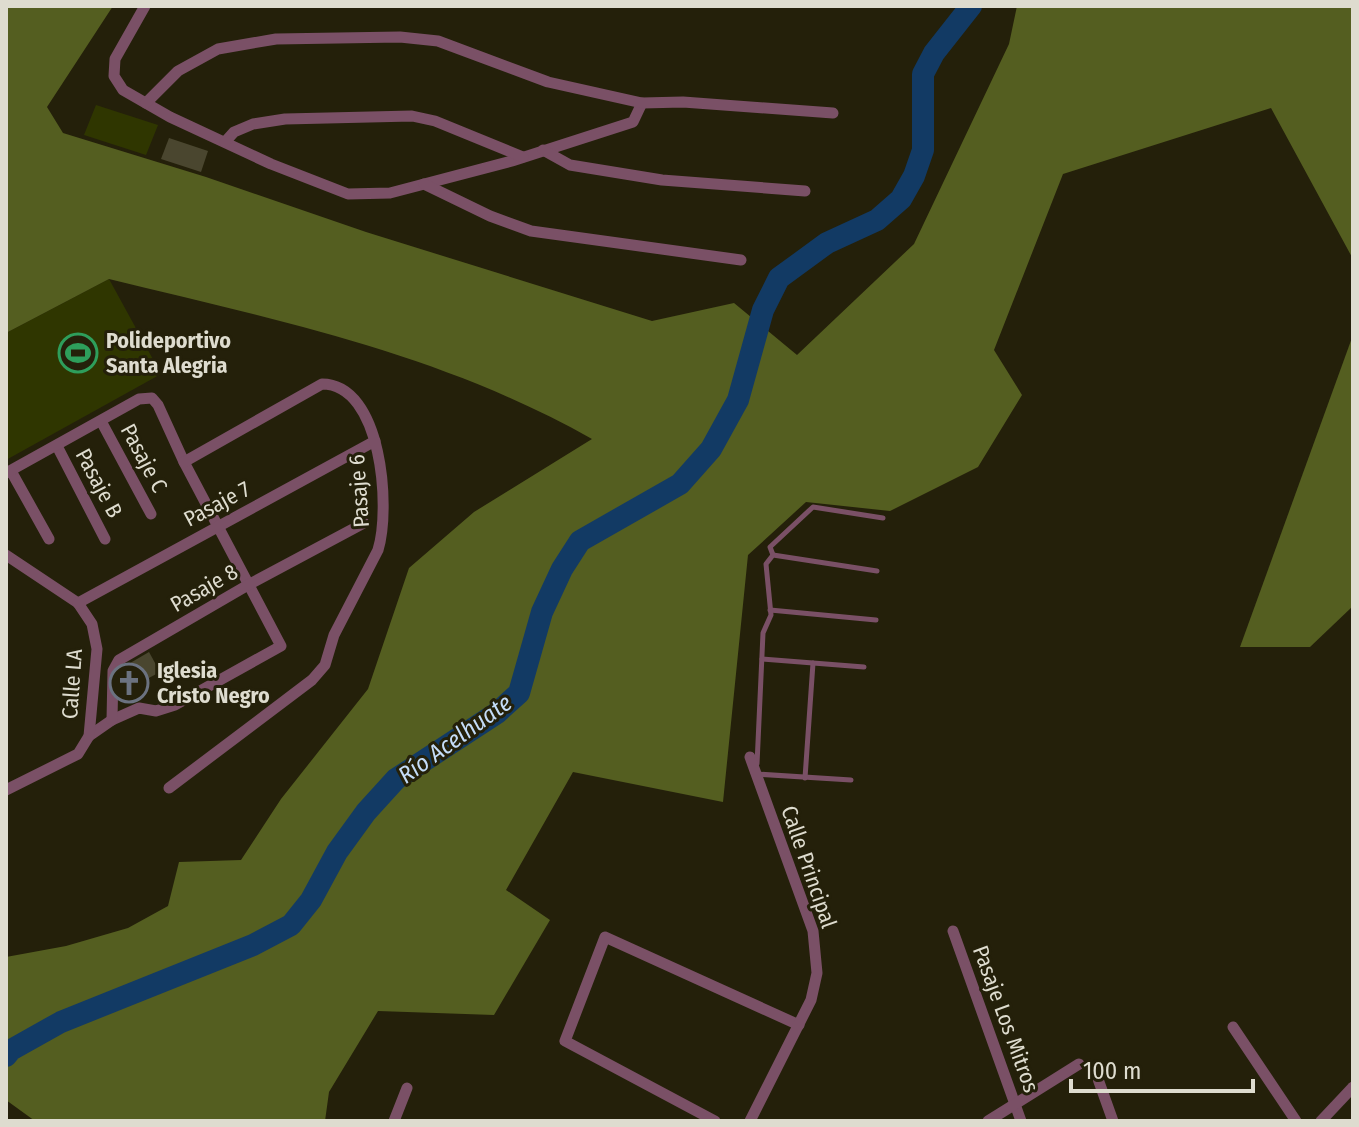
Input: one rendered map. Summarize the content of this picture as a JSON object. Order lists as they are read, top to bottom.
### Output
{
  "streets": {
    "street": [
      "Pasaje C",
      "Pasaje B",
      "Pasaje 6",
      "Pasaje 7",
      "Pasaje 8",
      "Calle LA",
      "Calle Principal",
      "Pasaje Los Mitros"
    ]
  },
  "crossings": [
    ["Pasaje 6", "Pasaje 7"],
    ["Pasaje 7", "Calle LA"]
  ],
  "water": ["Río Acelhuate"],
  "places": {
    "sports": ["Polideportivo Santa Alegria"],
    "church": ["Iglesia Cristo Negro"]
  },
  "scale_bar": "100 m"
}
